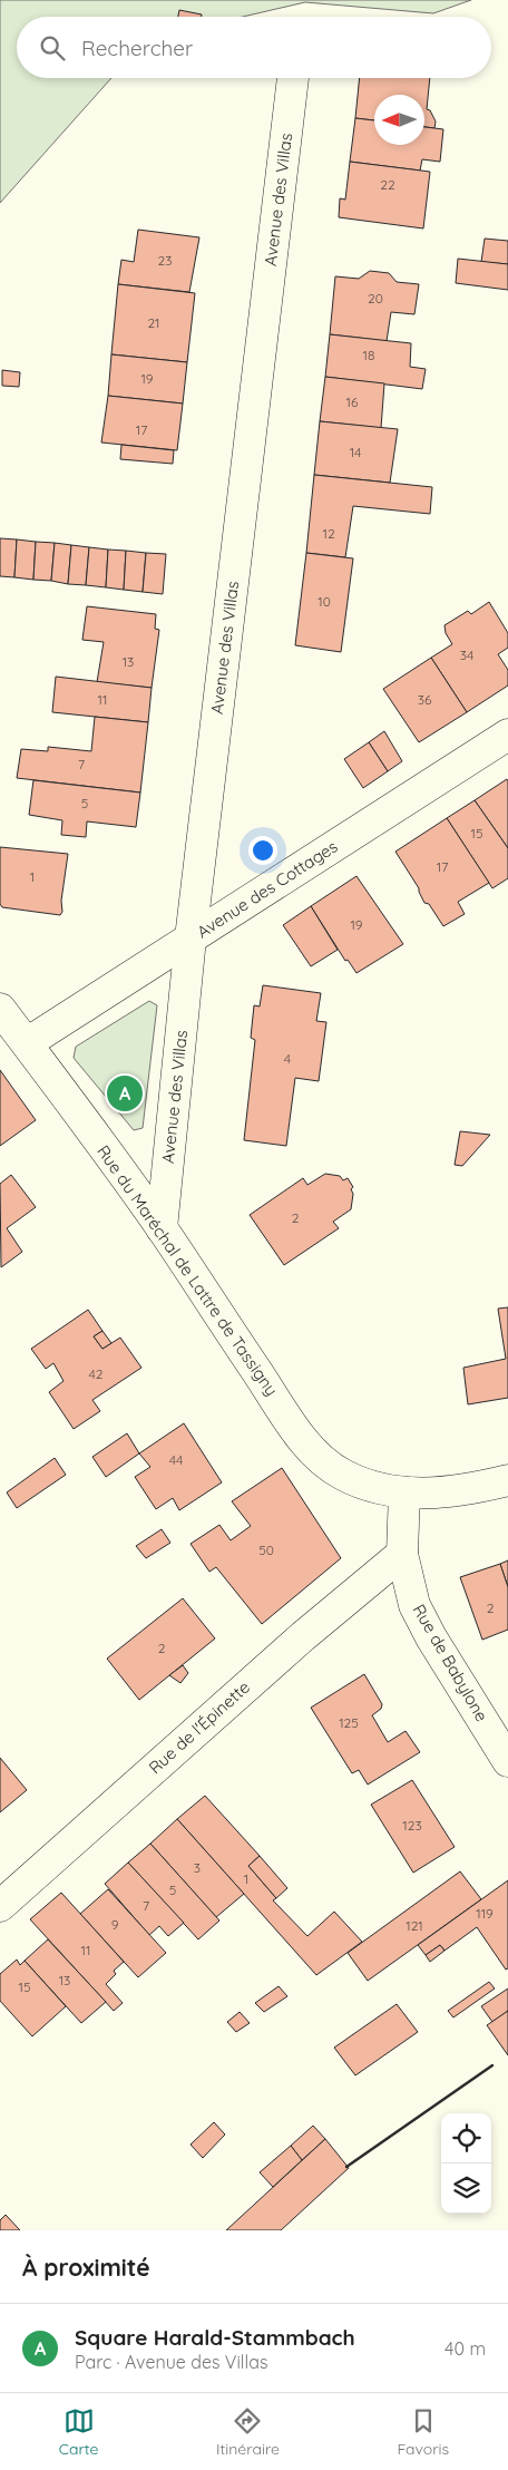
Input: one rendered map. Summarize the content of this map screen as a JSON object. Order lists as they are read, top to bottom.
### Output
{
  "streets": {
    "street": [
      "Avenue des Villas",
      "Avenue des Cottages",
      "Rue du Maréchal de Lattre de Tassigny",
      "Rue de Babylone",
      "Rue de l'Épinette"
    ]
  },
  "crossings": [
    ["Avenue des Villas", "Avenue des Cottages"],
    ["Avenue des Villas", "Rue du Maréchal de Lattre de Tassigny"],
    ["Avenue des Cottages", "Rue du Maréchal de Lattre de Tassigny"],
    ["Rue du Maréchal de Lattre de Tassigny", "Rue de Babylone"],
    ["Rue de Babylone", "Rue de l'Épinette"]
  ],
  "house_numbers": [
    "22",
    "23",
    "20",
    "21",
    "18",
    "19",
    "16",
    "17",
    "14",
    "12",
    "10",
    "34",
    "13",
    "11",
    "36",
    "7",
    "5",
    "15",
    "17",
    "1",
    "19",
    "4",
    "2",
    "42",
    "44",
    "50",
    "2",
    "2",
    "125",
    "123",
    "3",
    "1",
    "5",
    "7",
    "119",
    "9",
    "121",
    "11",
    "13",
    "15"
  ],
  "north": "left",
  "page": {
    "search": "Rechercher",
    "pins": "A",
    "heading": "À proximité",
    "list": [
      {
        "mark": "A",
        "name": "Square Harald-Stammbach",
        "note": "Parc · Avenue des Villas",
        "value": "40 m"
      }
    ],
    "nav": ["Carte", "Itinéraire", "Favoris"]
  }
}
